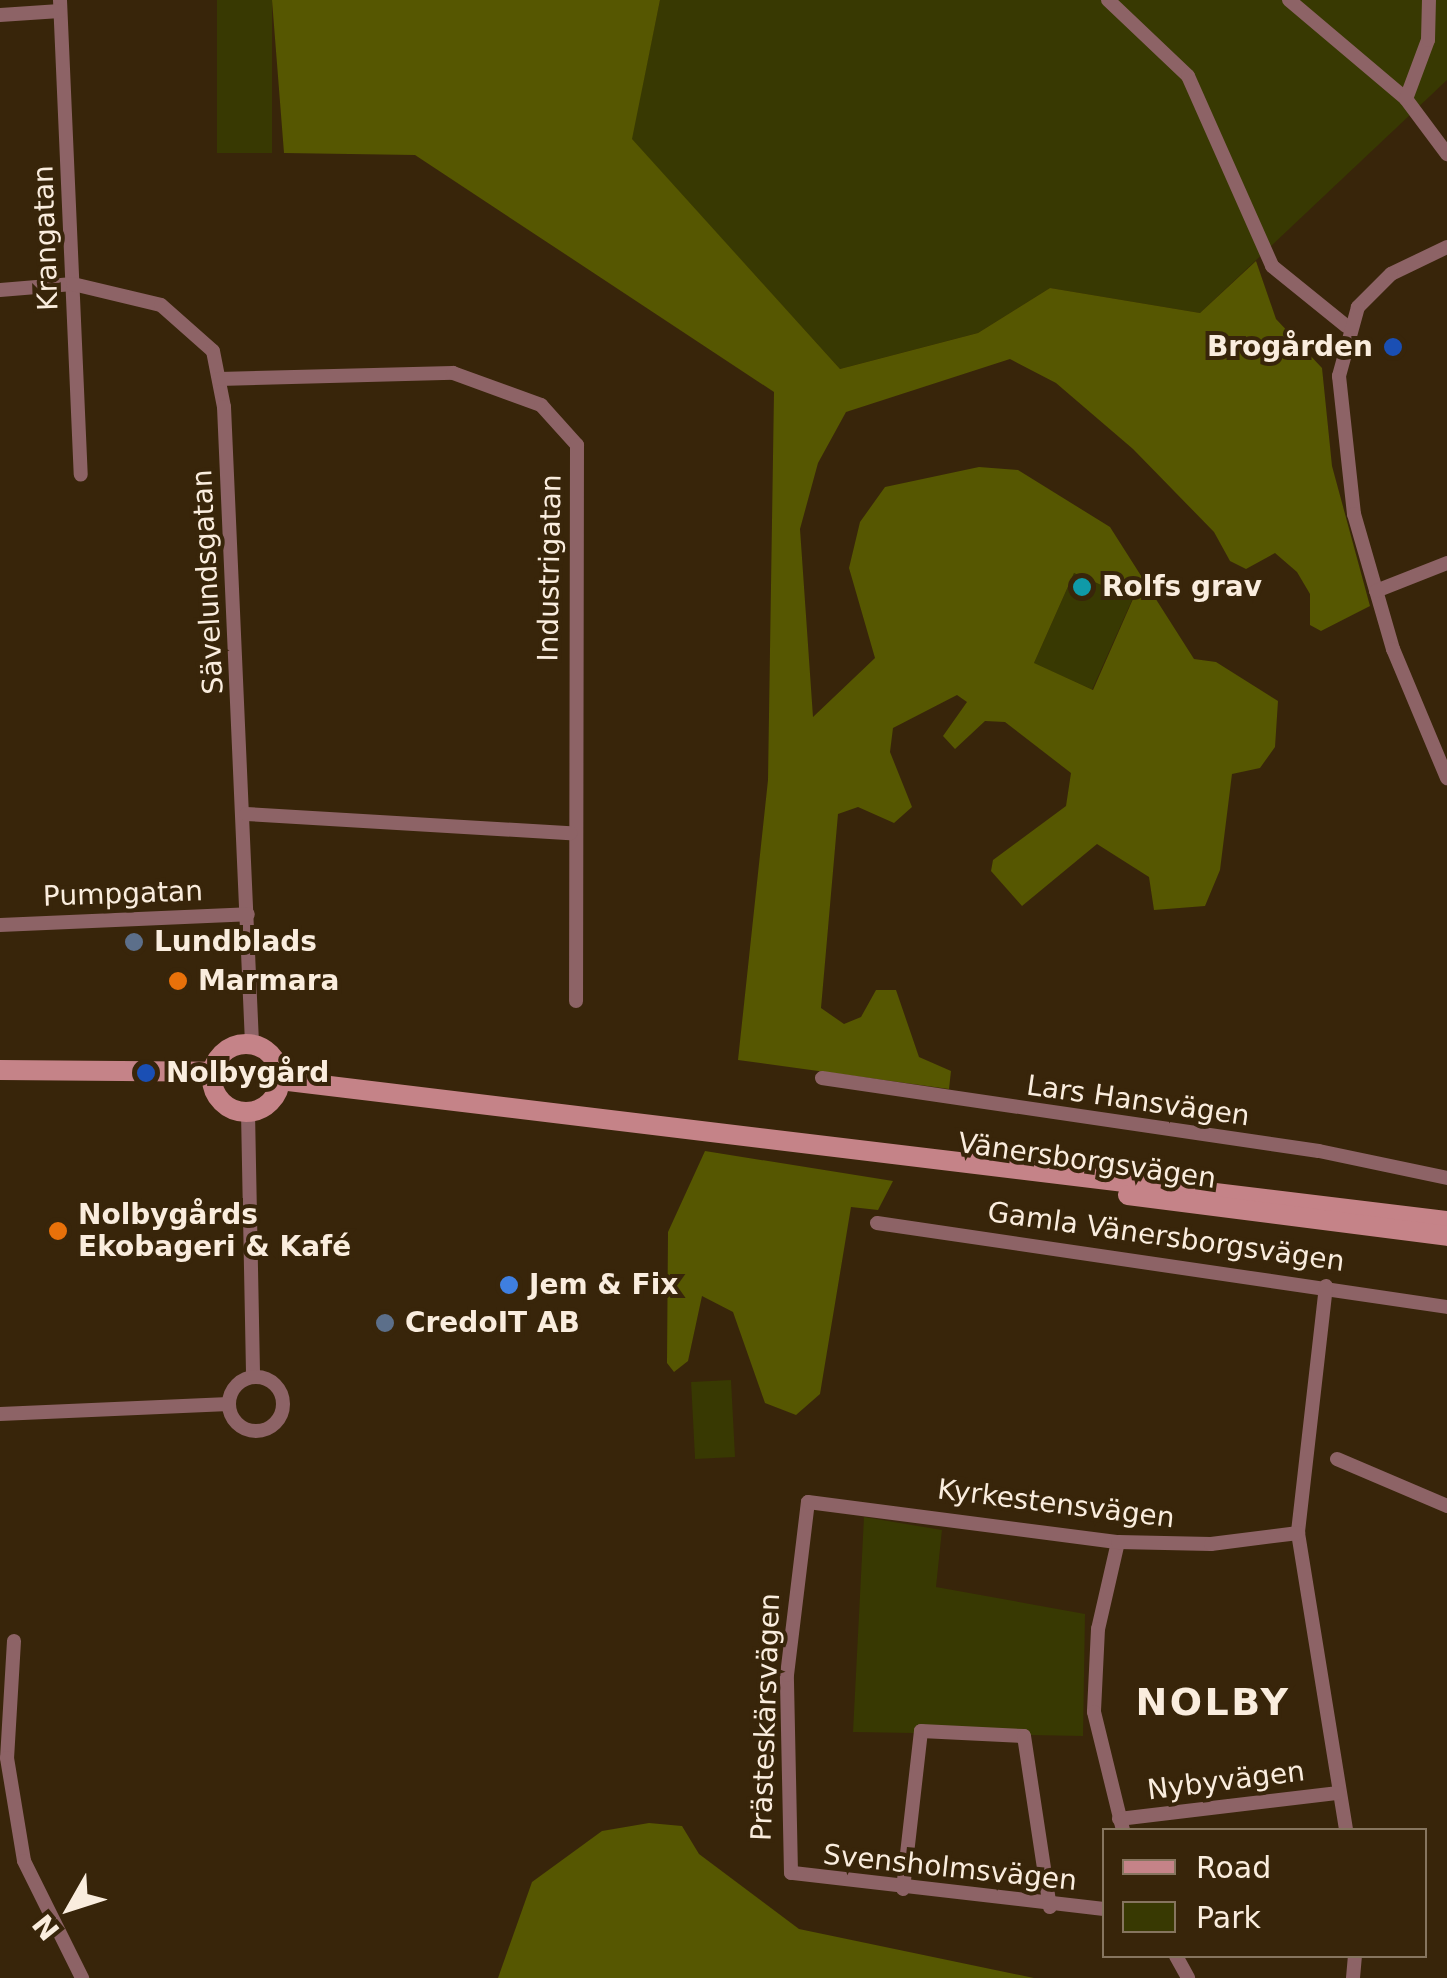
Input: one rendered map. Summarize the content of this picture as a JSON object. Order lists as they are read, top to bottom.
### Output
{
  "streets": {
    "main road": ["Vänersborgsvägen"],
    "street": [
      "Krangatan",
      "Industrigatan",
      "Sävelundsgatan",
      "Pumpgatan",
      "Lars Hansvägen",
      "Gamla Vänersborgsvägen",
      "Kyrkestensvägen",
      "Prästeskärsvägen",
      "Nybyvägen",
      "Svensholmsvägen"
    ]
  },
  "crossings": [
    ["Krangatan", "Sävelundsgatan"],
    ["Industrigatan", "Sävelundsgatan"],
    ["Sävelundsgatan", "Pumpgatan"],
    ["Sävelundsgatan", "Vänersborgsvägen"],
    ["Kyrkestensvägen", "Prästeskärsvägen"],
    ["Prästeskärsvägen", "Svensholmsvägen"]
  ],
  "districts": ["NOLBY"],
  "places": [
    "Brogården",
    "Rolfs grav",
    "Lundblads",
    "Marmara",
    "Nolbygård",
    "Nolbygårds Ekobageri & Kafé",
    "Jem & Fix",
    "CredoIT AB"
  ],
  "legend": ["Road", "Park"],
  "north": "bottom left"
}
